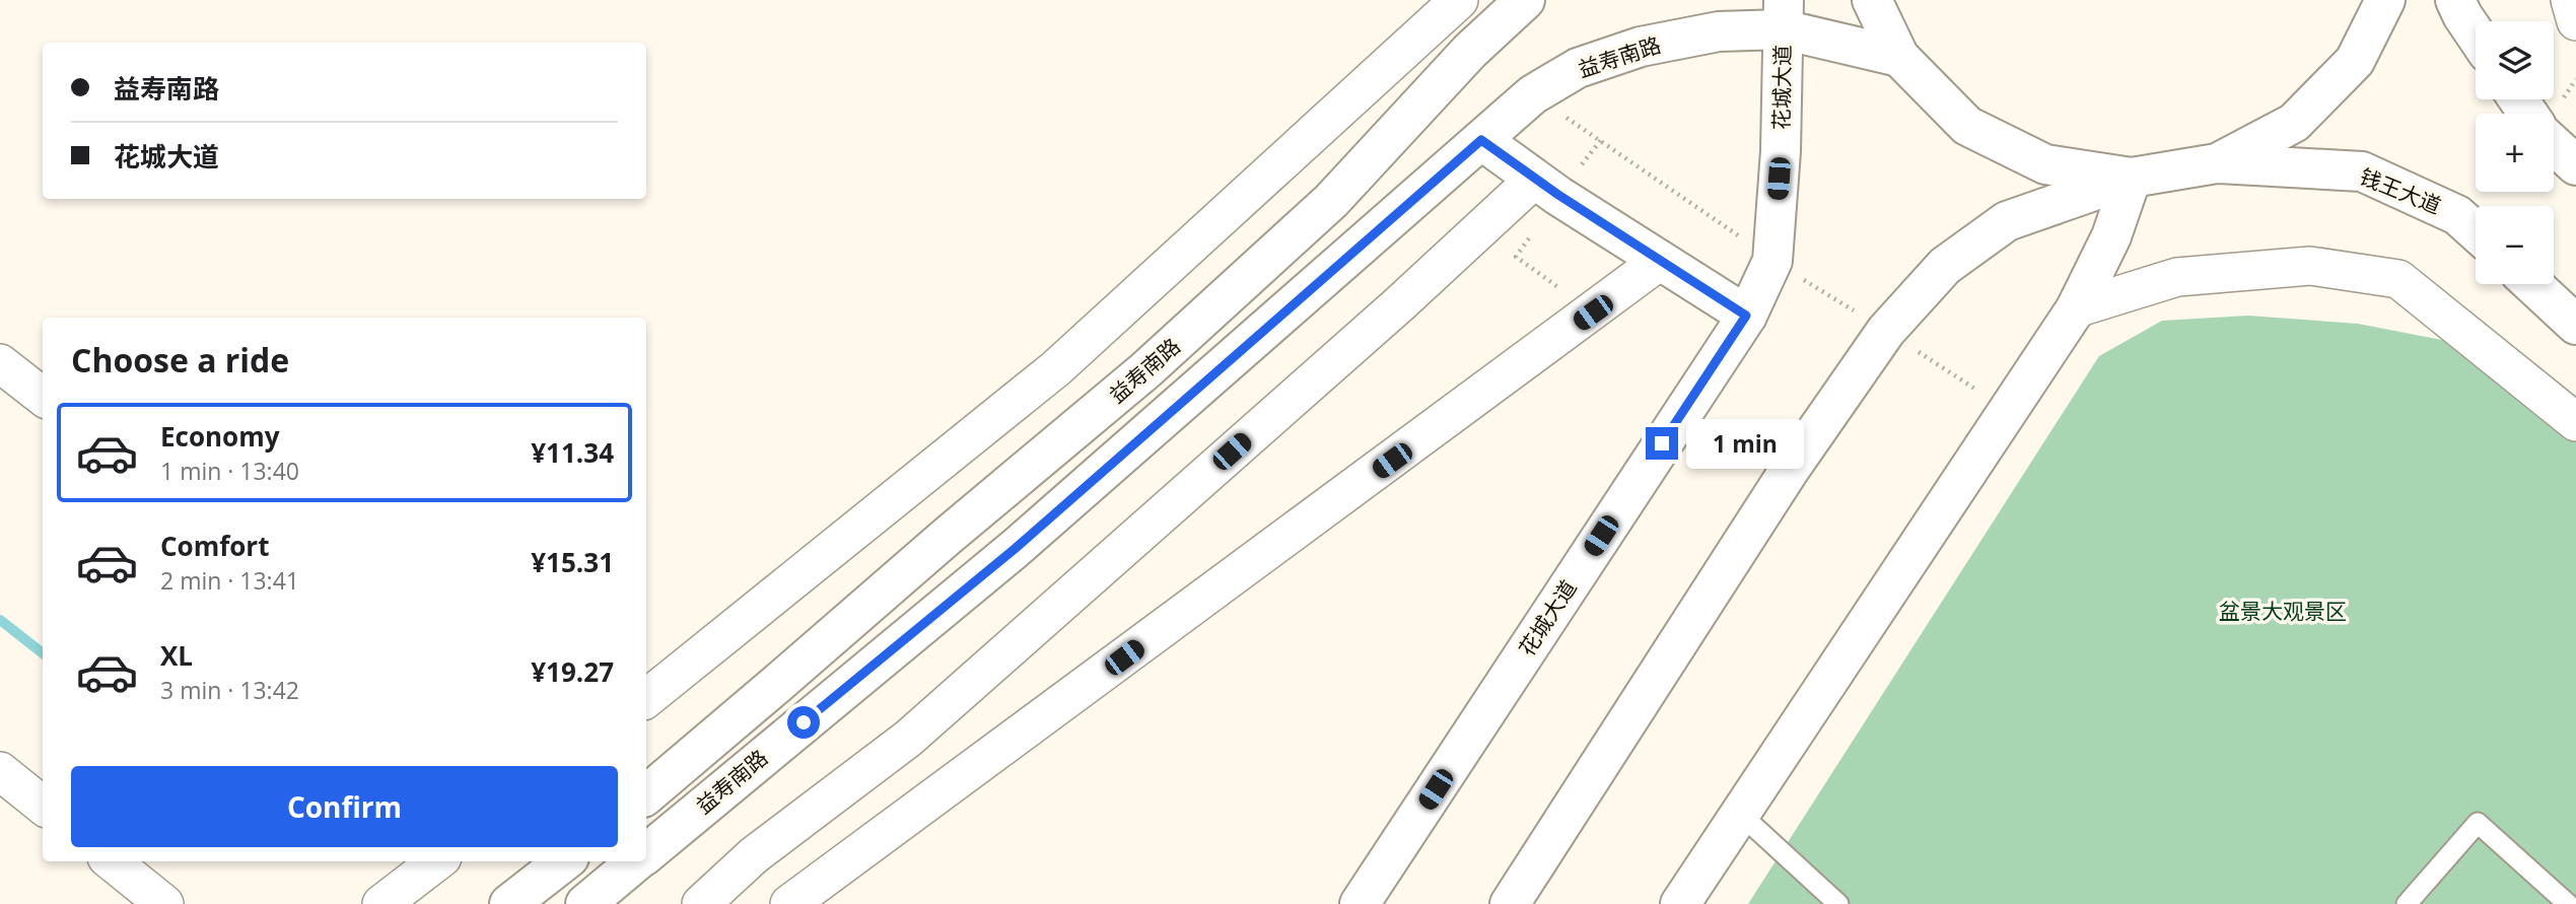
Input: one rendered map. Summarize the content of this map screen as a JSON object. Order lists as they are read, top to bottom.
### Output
{
  "streets": {
    "main road": ["益寿南路", "花城大道", "钱王大道"]
  },
  "crossings": [
    ["益寿南路", "花城大道"]
  ],
  "parks": ["盆景大观景区"],
  "page": {
    "map_buttons": ["+", "−"],
    "banner": ["益寿南路", "花城大道"],
    "heading": "Choose a ride",
    "list": [
      {
        "name": "Economy",
        "note": "1 min · 13:40",
        "value": "¥11.34"
      },
      {
        "name": "Comfort",
        "note": "2 min · 13:41",
        "value": "¥15.31"
      },
      {
        "name": "XL",
        "note": "3 min · 13:42",
        "value": "¥19.27"
      }
    ],
    "bubble": "1 min",
    "buttons": "Confirm"
  }
}
